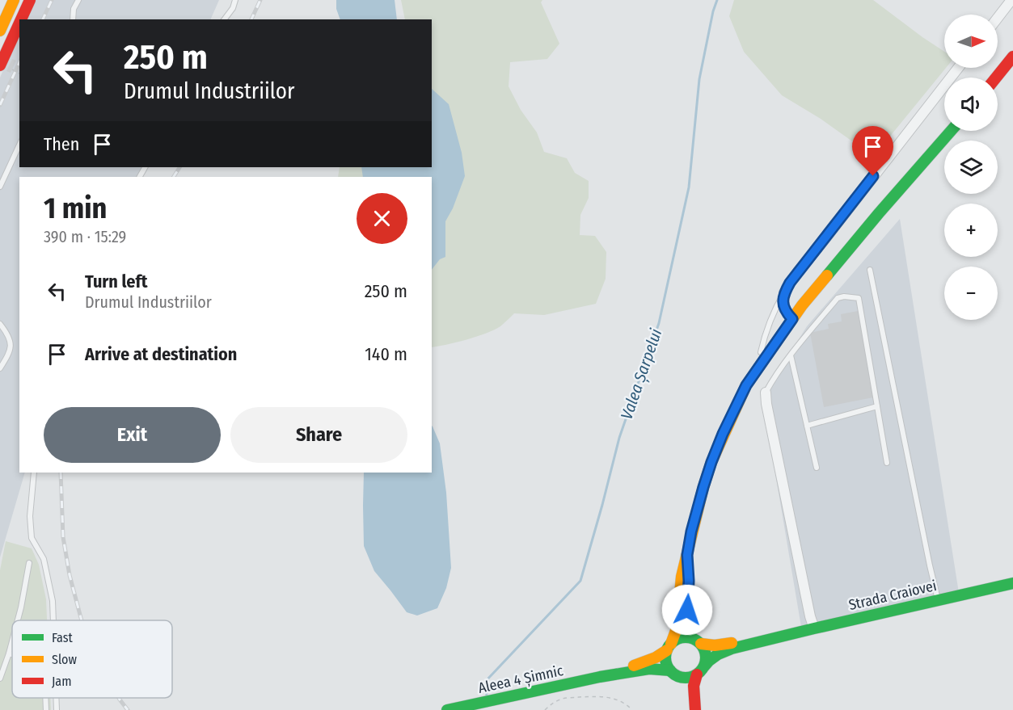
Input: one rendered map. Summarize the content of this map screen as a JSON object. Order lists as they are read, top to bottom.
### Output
{
  "streets": {
    "main road": ["Strada Craiovei", "Aleea 4 Șimnic"]
  },
  "water": ["Valea Șarpelui"],
  "legend": ["Fast", "Slow", "Jam"],
  "north": "right",
  "page": {
    "map_buttons": ["+", "−"],
    "turn": ["250 m", "Drumul Industriilor"],
    "then": "Then",
    "heading": ["1 min", "390 m · 15:29"],
    "list": [
      {
        "name": "Turn left",
        "note": "Drumul Industriilor",
        "value": "250 m"
      },
      {
        "name": "Arrive at destination",
        "value": "140 m"
      }
    ],
    "buttons": ["Exit", "Share"]
  }
}
